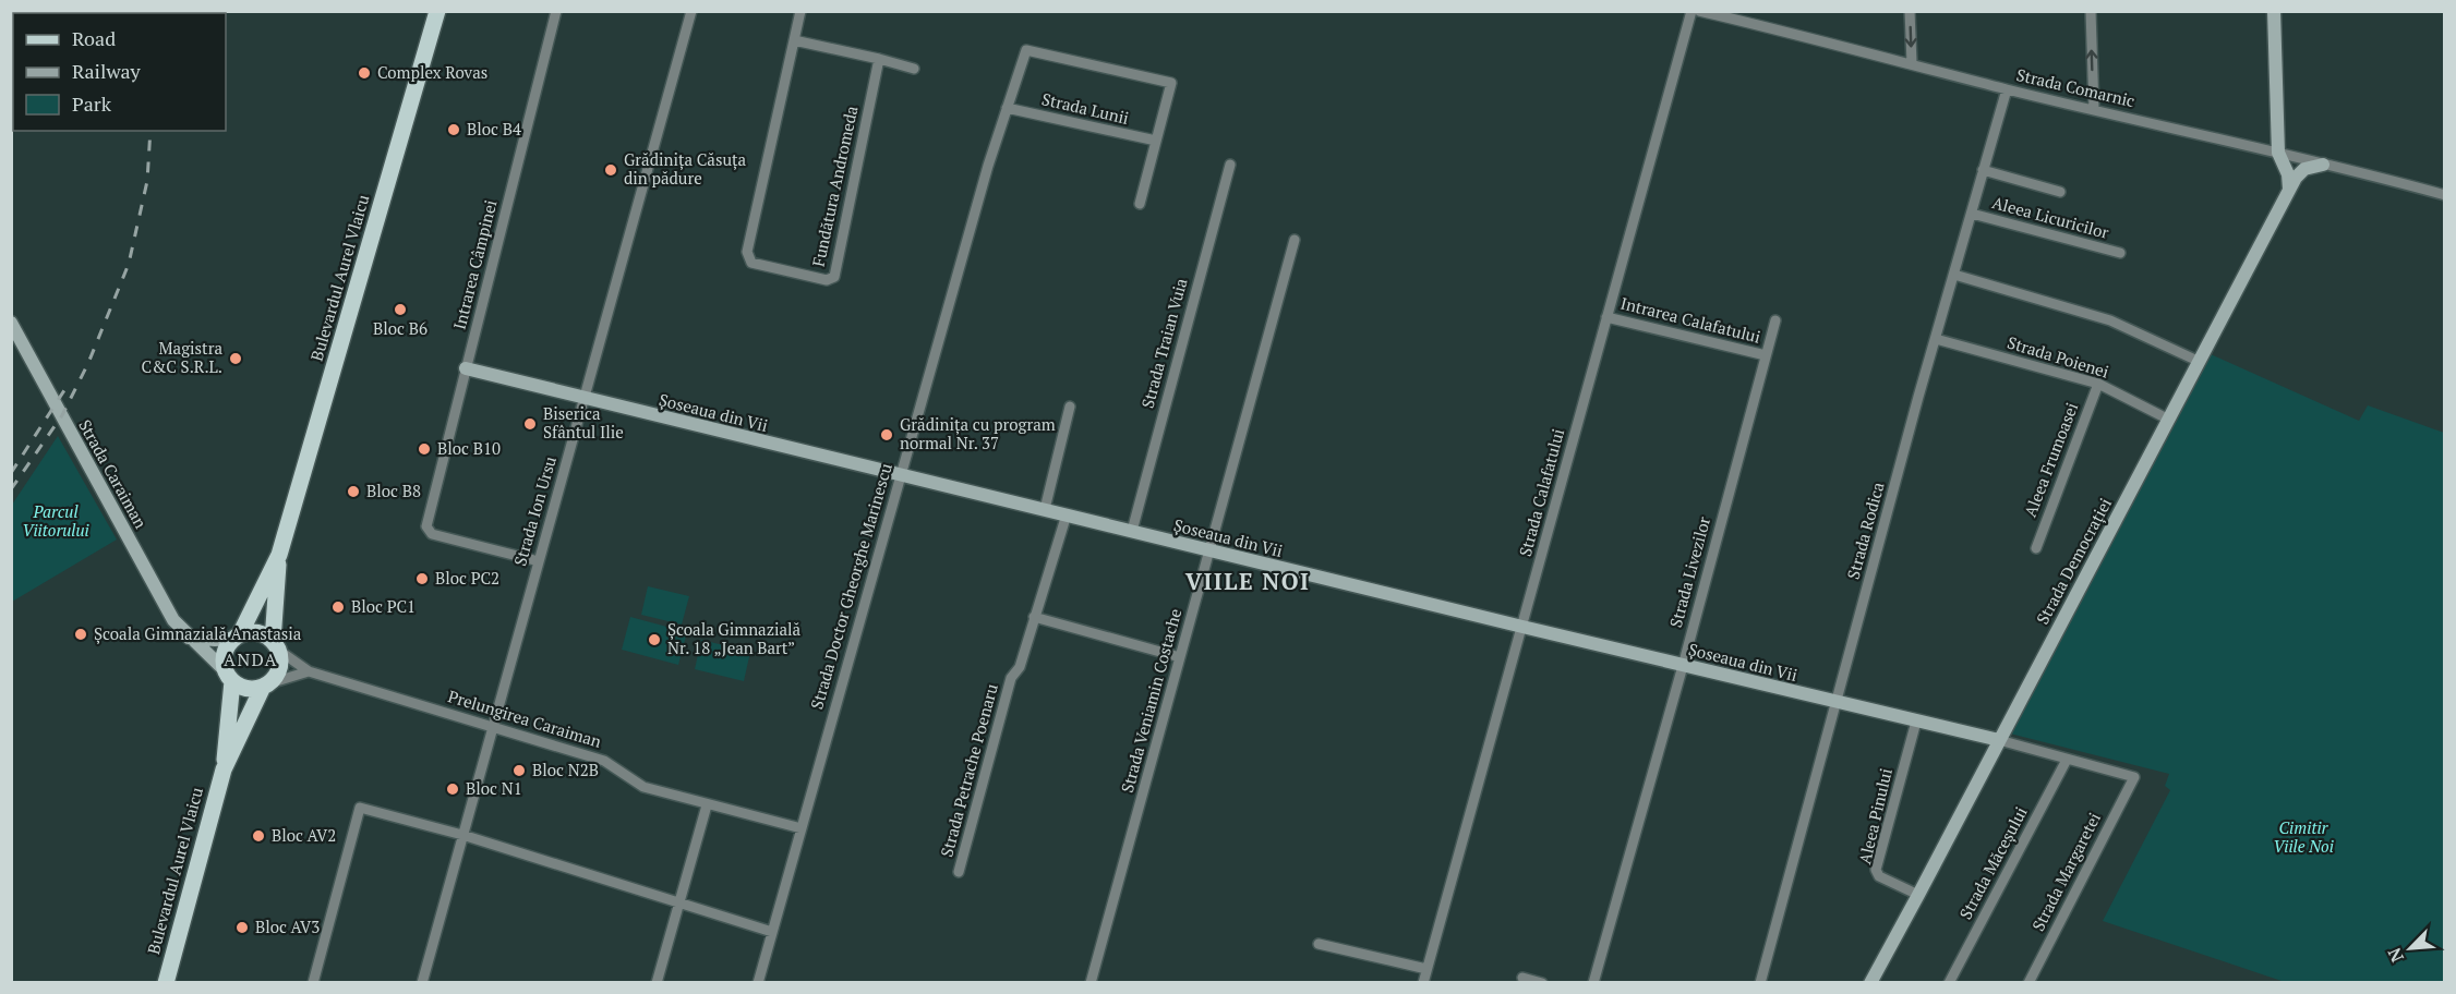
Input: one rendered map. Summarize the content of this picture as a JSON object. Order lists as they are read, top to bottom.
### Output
{
  "streets": {
    "main road": ["Bulevardul Aurel Vlaicu"],
    "street": [
      "Strada Comarnic",
      "Strada Lunii",
      "Fundătura Andromeda",
      "Aleea Licuricilor",
      "Intrarea Câmpinei",
      "Intrarea Calafatului",
      "Strada Traian Vuia",
      "Strada Poienei",
      "Șoseaua din Vii",
      "Aleea Frumoasei",
      "Strada Caraiman",
      "Strada Calafatului",
      "Strada Ion Ursu",
      "Strada Rodica",
      "Strada Democrației",
      "Strada Livezilor",
      "Strada Doctor Gheorghe Marinescu",
      "Strada Veniamin Costache",
      "Prelungirea Caraiman",
      "Strada Petrache Poenaru",
      "Aleea Pinului",
      "Strada Măceșului",
      "Strada Margaretei"
    ]
  },
  "crossings": [
    ["Strada Comarnic", "Strada Rodica"],
    ["Strada Comarnic", "Strada Democrației"],
    ["Strada Lunii", "Strada Doctor Gheorghe Marinescu"],
    ["Aleea Licuricilor", "Strada Rodica"],
    ["Intrarea Câmpinei", "Șoseaua din Vii"],
    ["Intrarea Câmpinei", "Strada Ion Ursu"],
    ["Bulevardul Aurel Vlaicu", "Strada Caraiman"],
    ["Bulevardul Aurel Vlaicu", "Prelungirea Caraiman"],
    ["Intrarea Calafatului", "Strada Calafatului"],
    ["Intrarea Calafatului", "Strada Livezilor"],
    ["Strada Traian Vuia", "Șoseaua din Vii"],
    ["Strada Poienei", "Aleea Frumoasei"],
    ["Strada Poienei", "Strada Rodica"],
    ["Strada Poienei", "Strada Democrației"],
    ["Șoseaua din Vii", "Strada Calafatului"],
    ["Șoseaua din Vii", "Strada Ion Ursu"],
    ["Șoseaua din Vii", "Strada Rodica"],
    ["Șoseaua din Vii", "Strada Democrației"],
    ["Șoseaua din Vii", "Strada Livezilor"],
    ["Șoseaua din Vii", "Strada Doctor Gheorghe Marinescu"],
    ["Șoseaua din Vii", "Strada Veniamin Costache"],
    ["Șoseaua din Vii", "Strada Petrache Poenaru"],
    ["Șoseaua din Vii", "Aleea Pinului"],
    ["Șoseaua din Vii", "Strada Măceșului"],
    ["Șoseaua din Vii", "Strada Margaretei"],
    ["Strada Caraiman", "Prelungirea Caraiman"],
    ["Strada Ion Ursu", "Prelungirea Caraiman"],
    ["Strada Democrației", "Aleea Pinului"],
    ["Strada Doctor Gheorghe Marinescu", "Prelungirea Caraiman"]
  ],
  "districts": ["VIILE NOI", "ANDA"],
  "parks": ["Parcul Viitorului", "Cimitir Viile Noi"],
  "places": [
    "Complex Rovas",
    "Bloc B4",
    "Grădinița Căsuța din pădure",
    "Bloc B6",
    "Magistra C&C S.R.L.",
    "Biserica Sfântul Ilie",
    "Grădinița cu program normal Nr. 37",
    "Bloc B10",
    "Bloc B8",
    "Bloc PC2",
    "Bloc PC1",
    "Școala Gimnazială Anastasia",
    "Școala Gimnazială Nr. 18 „Jean Bart”",
    "Bloc N2B",
    "Bloc N1",
    "Bloc AV2",
    "Bloc AV3"
  ],
  "legend": ["Road", "Railway", "Park"],
  "north": "bottom left"
}
